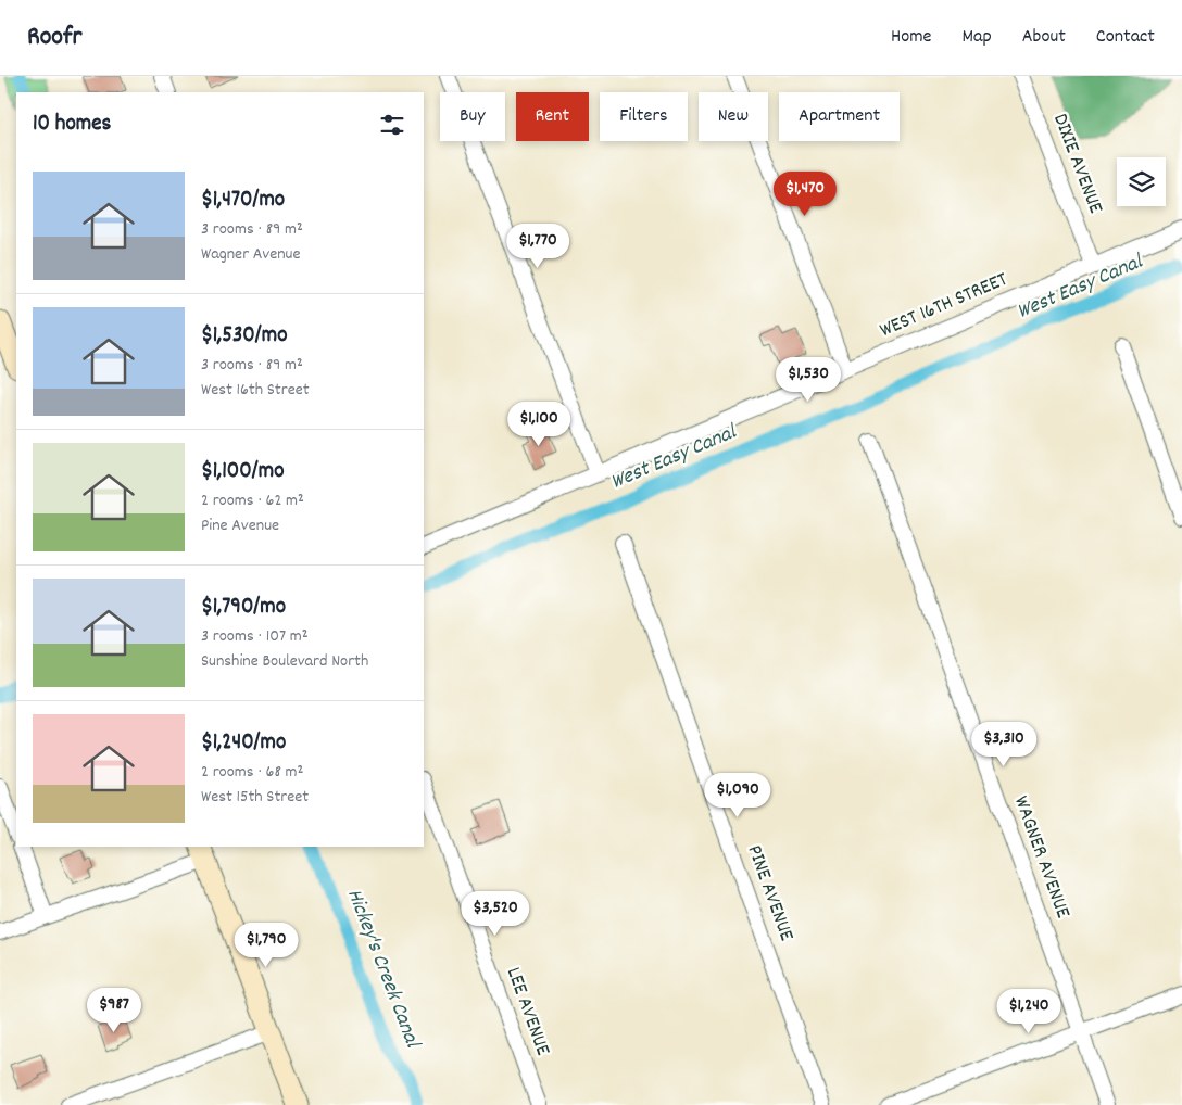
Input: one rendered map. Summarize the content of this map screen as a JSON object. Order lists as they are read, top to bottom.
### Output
{
  "streets": {
    "street": [
      "DIXIE AVENUE",
      "WEST 16TH STREET",
      "WAGNER AVENUE",
      "PINE AVENUE",
      "LEE AVENUE"
    ]
  },
  "crossings": [
    ["DIXIE AVENUE", "WEST 16TH STREET"]
  ],
  "water": ["West Easy Canal", "Hickey's Creek Canal"],
  "page": {
    "header": "Roofr",
    "nav": [
      "Home",
      "Map",
      "About",
      "Contact"
    ],
    "chip": [
      "Buy",
      "Rent",
      "Filters",
      "New",
      "Apartment"
    ],
    "heading": "10 homes",
    "list": [
      {
        "name": "$1,470/mo",
        "note": "3 rooms · 89 m² · Wagner Avenue"
      },
      {
        "name": "$1,530/mo",
        "note": "3 rooms · 89 m² · West 16th Street"
      },
      {
        "name": "$1,100/mo",
        "note": "2 rooms · 62 m² · Pine Avenue"
      },
      {
        "name": "$1,790/mo",
        "note": "3 rooms · 107 m² · Sunshine Boulevard North"
      },
      {
        "name": "$1,240/mo",
        "note": "2 rooms · 68 m² · West 15th Street"
      }
    ],
    "price": [
      "$1,470",
      "$1,770",
      "$1,530",
      "$1,100",
      "$3,310",
      "$1,090",
      "$3,520",
      "$1,790",
      "$987",
      "$1,240"
    ]
  }
}
